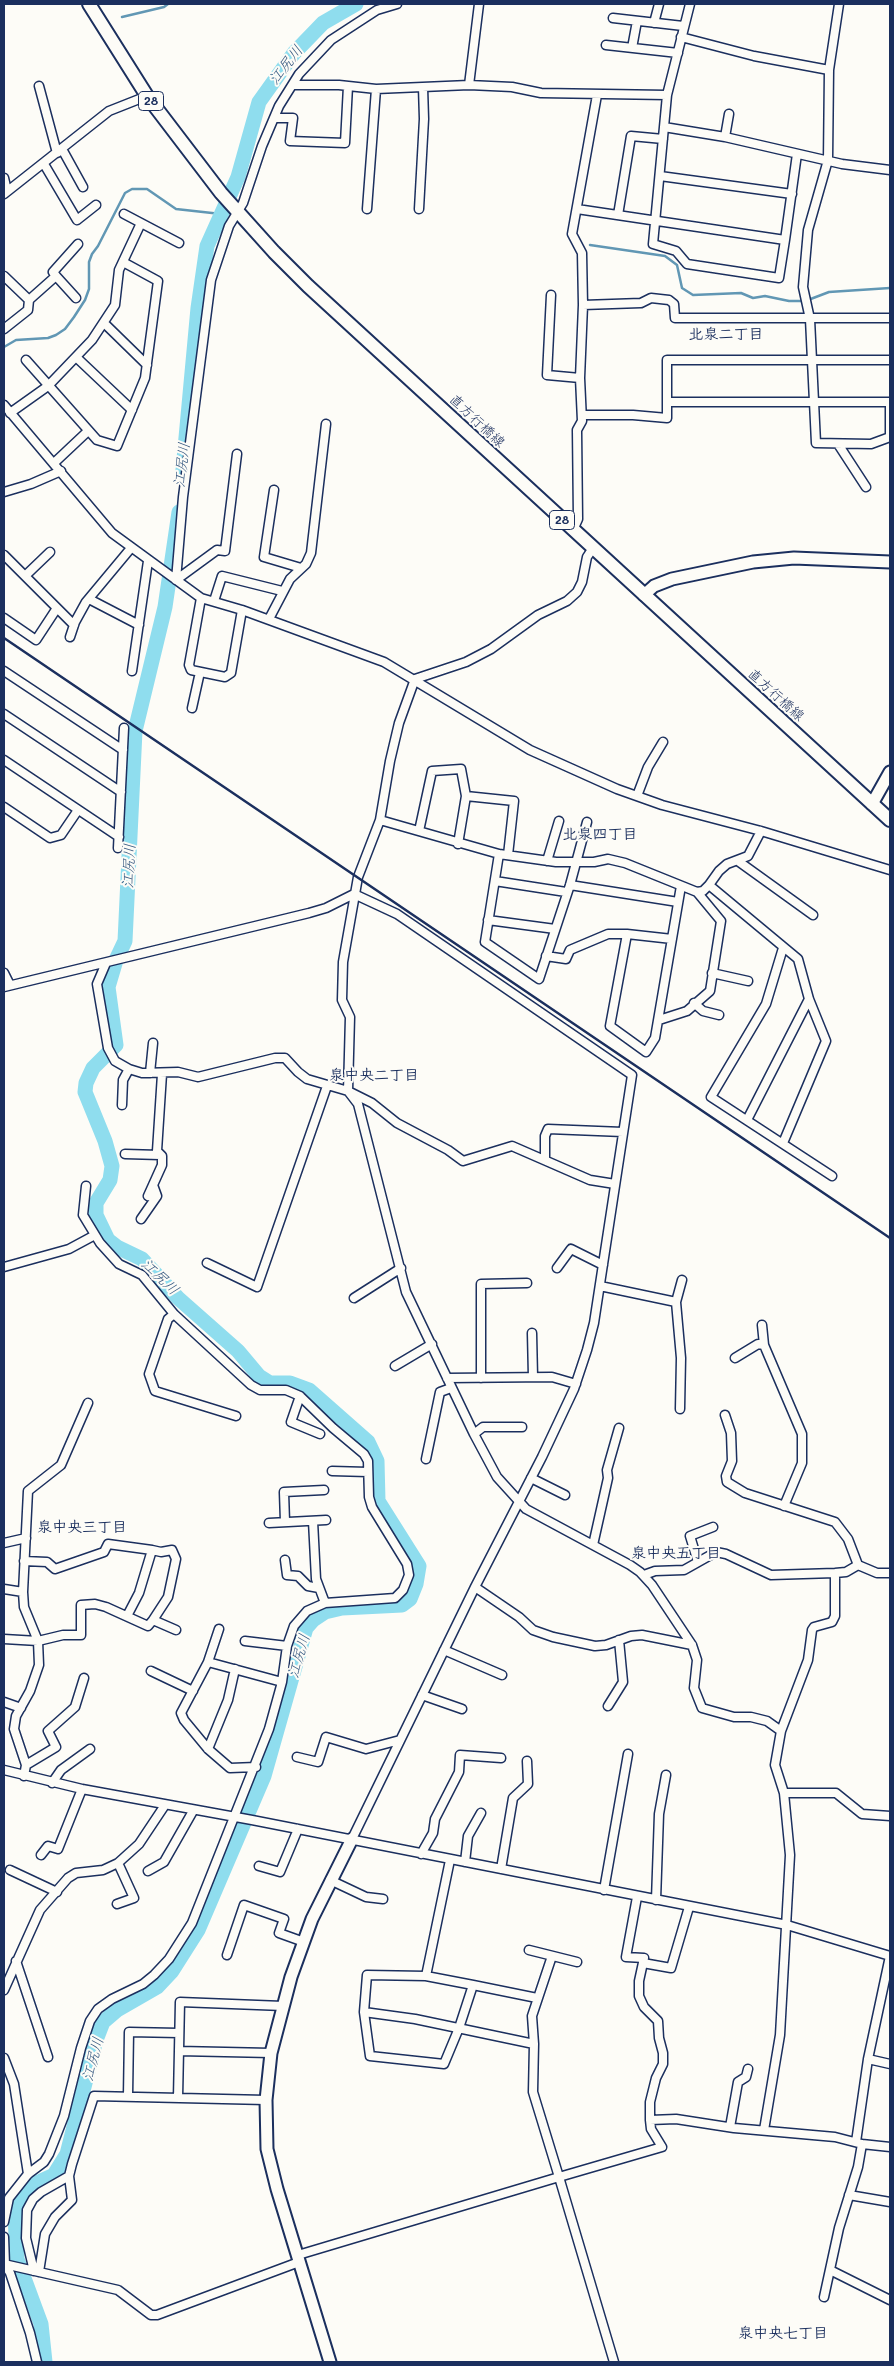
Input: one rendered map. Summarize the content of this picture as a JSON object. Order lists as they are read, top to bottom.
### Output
{
  "streets": {
    "main road": ["28", "直方行橋線"]
  },
  "districts": [
    "北泉二丁目",
    "北泉四丁目",
    "泉中央二丁目",
    "泉中央三丁目",
    "泉中央五丁目",
    "泉中央七丁目"
  ],
  "water": ["江尻川"]
}
